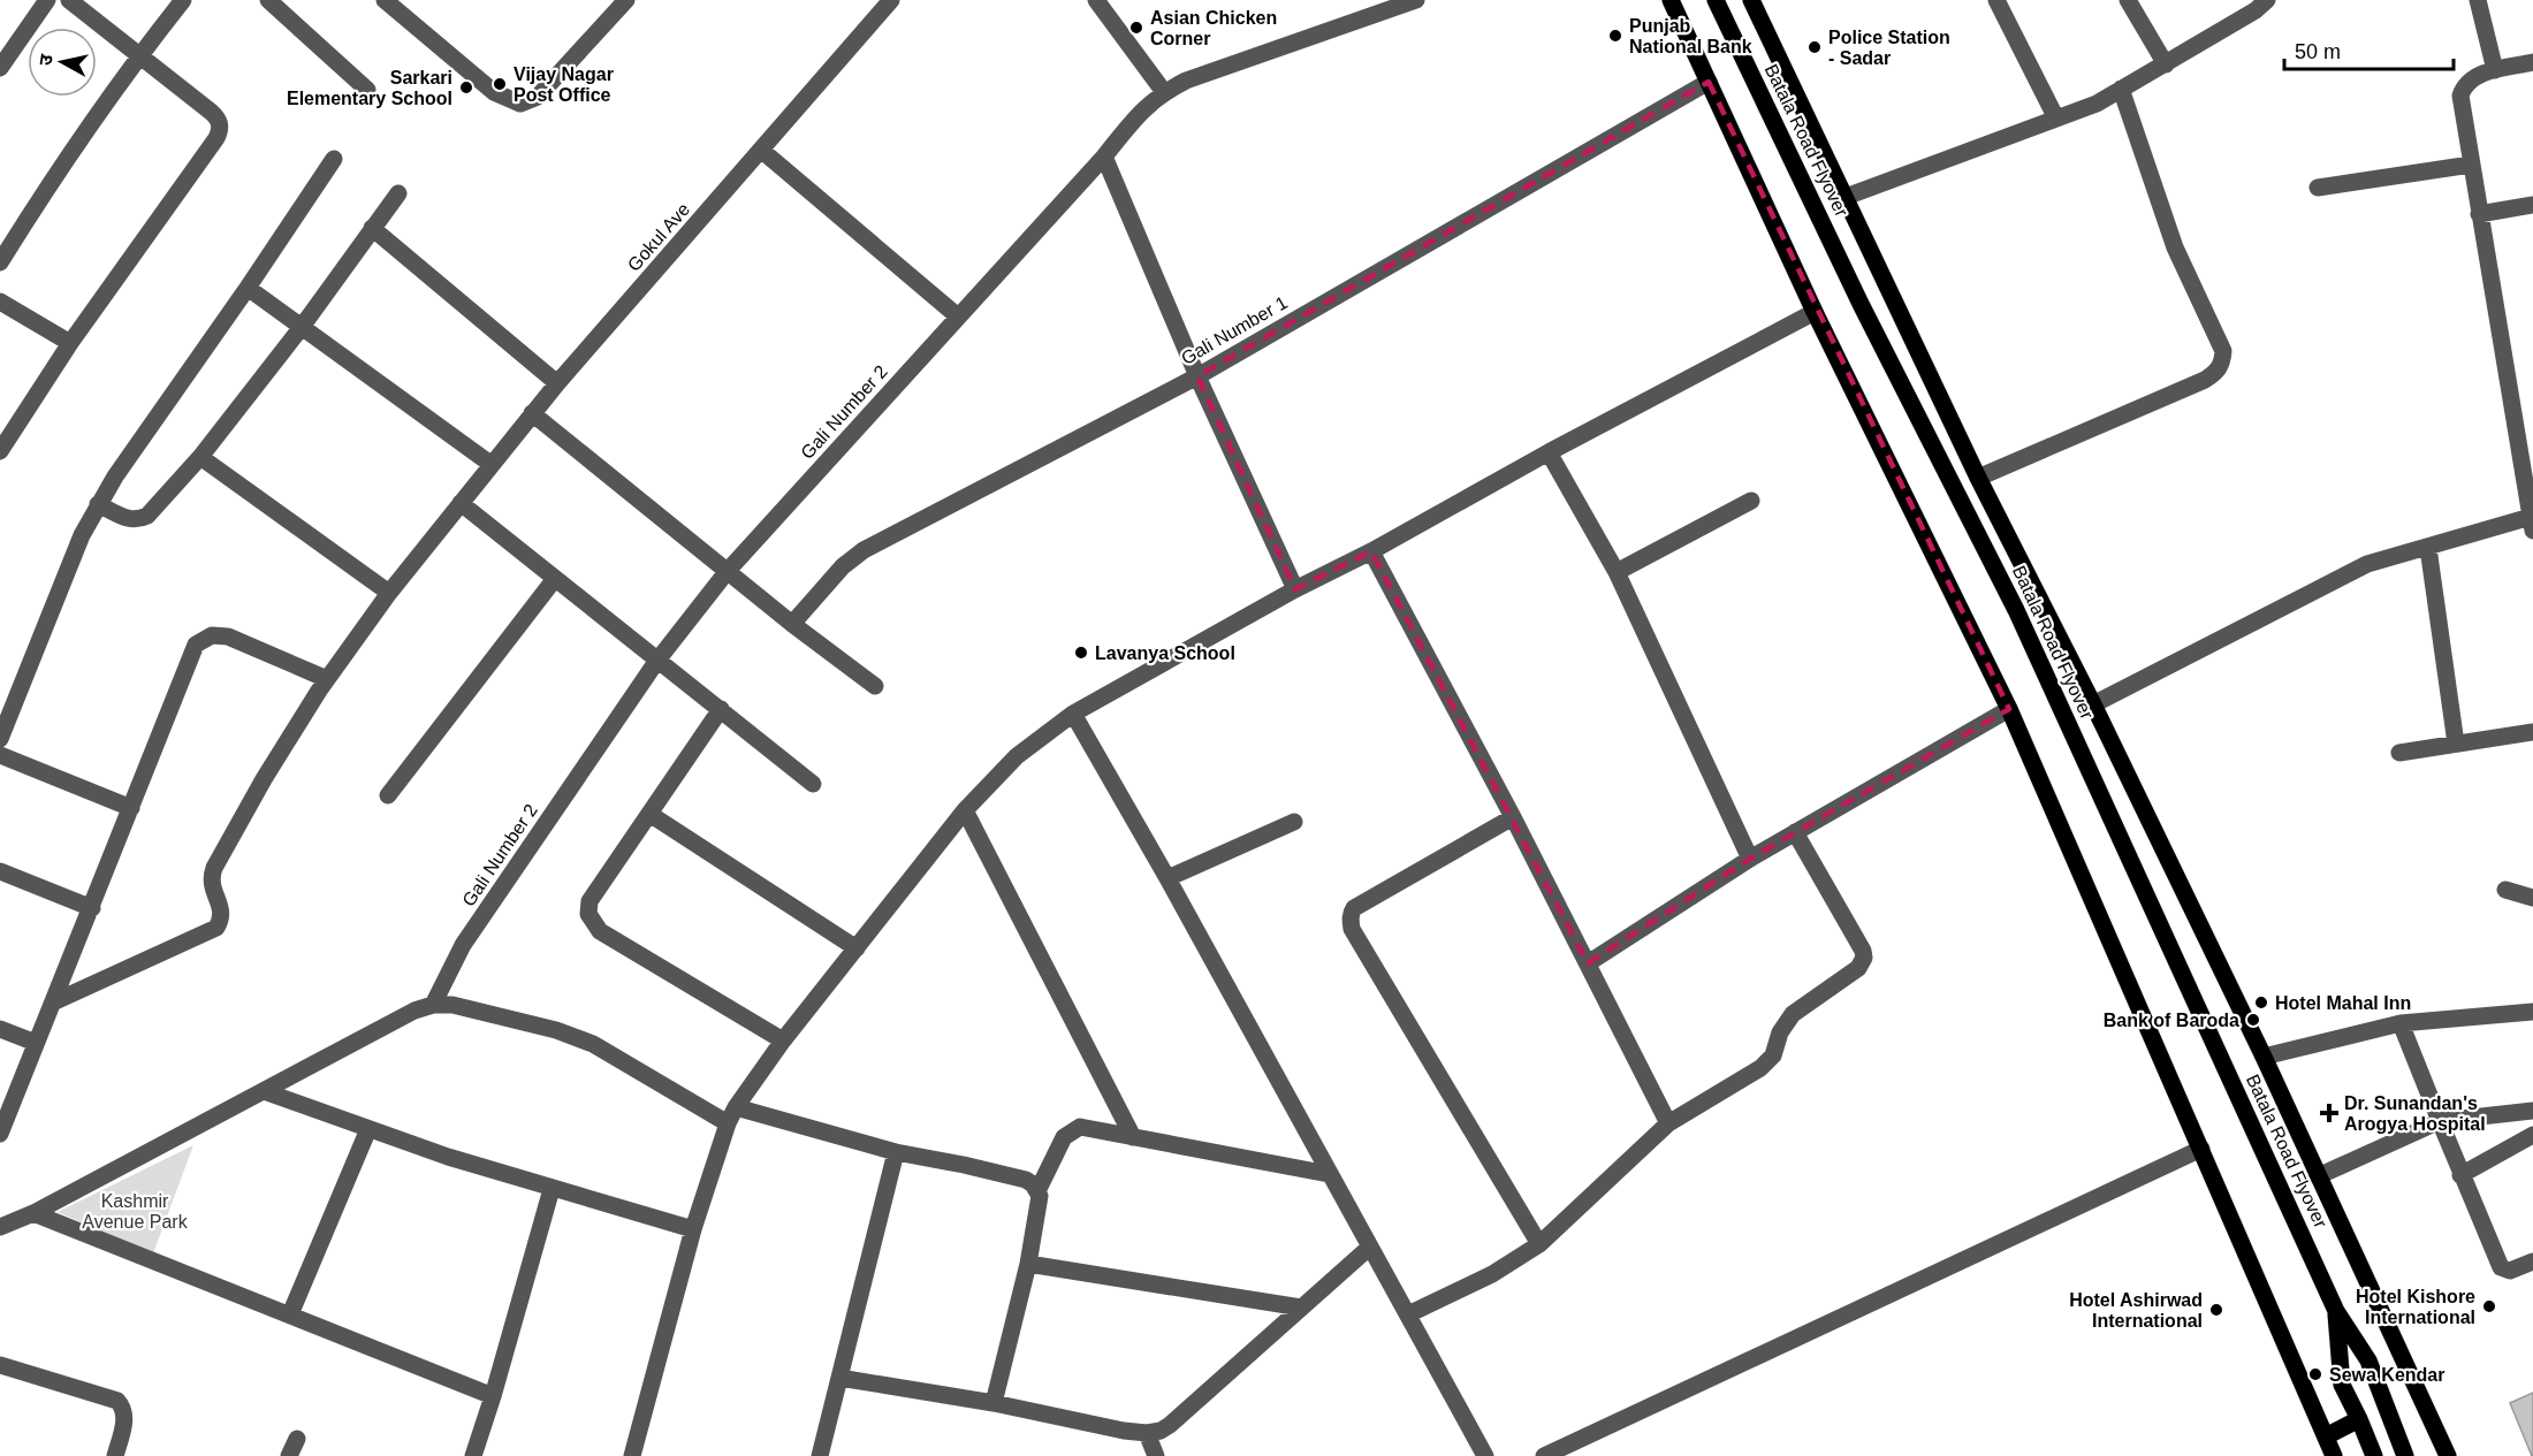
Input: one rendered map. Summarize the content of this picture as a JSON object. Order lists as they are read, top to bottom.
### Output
{
  "streets": {
    "main road": ["Batala Road Flyover"],
    "street": ["Gokul Ave", "Gali Number 1", "Gali Number 2"]
  },
  "parks": ["Kashmir Avenue Park"],
  "places": {
    "other": [
      "Asian Chicken Corner",
      "Punjab National Bank",
      "Police Station - Sadar",
      "Vijay Nagar Post Office",
      "Sarkari Elementary School",
      "Lavanya School",
      "Hotel Mahal Inn",
      "Bank of Baroda",
      "Hotel Kishore International",
      "Hotel Ashirwad International",
      "Sewa Kendar"
    ],
    "health": ["Dr. Sunandan's Arogya Hospital"]
  },
  "scale_bar": "50 m",
  "north": "left"
}
